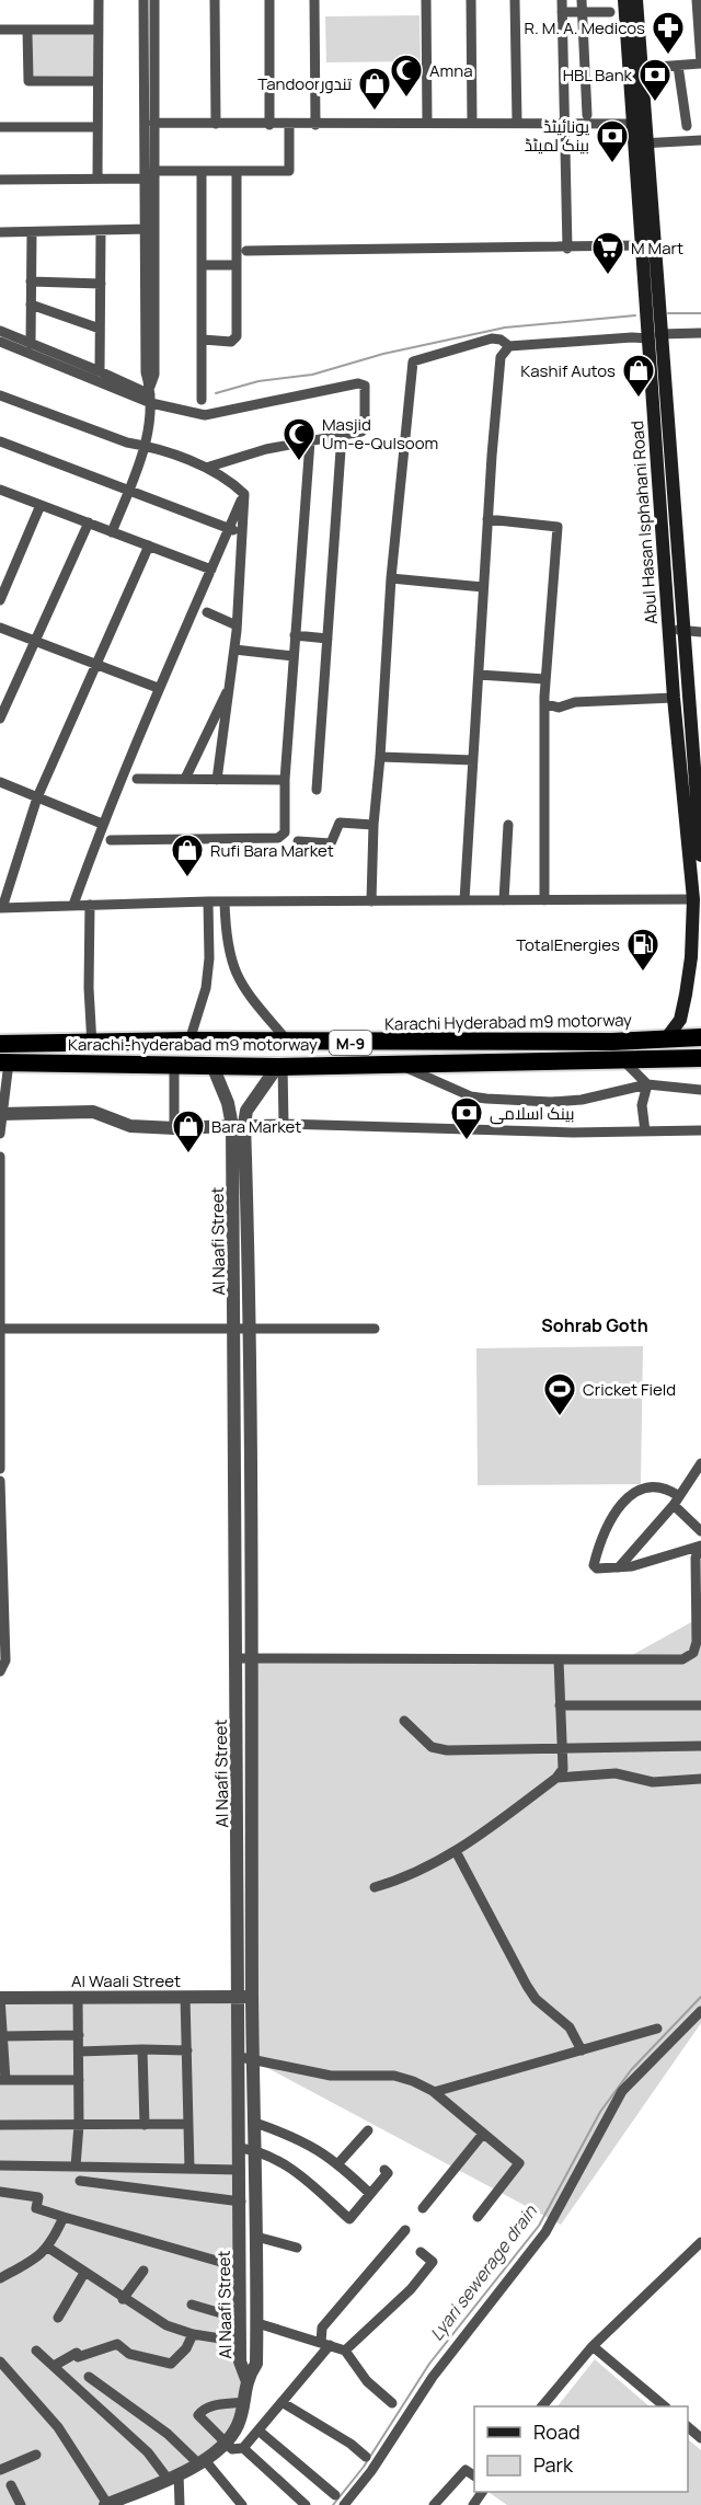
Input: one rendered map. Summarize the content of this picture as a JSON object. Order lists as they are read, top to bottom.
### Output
{
  "streets": {
    "highway": ["Karachi Hyderabad m9 motorway", "M-9", "Karachi-hyderabad m9 motorway"],
    "main road": ["Abul Hasan Isphahani Road"],
    "street": ["Al Naafi Street", "Al Waali Street"]
  },
  "crossings": [
    ["Abul Hasan Isphahani Road", "Karachi Hyderabad m9 motorway"],
    ["Karachi-hyderabad m9 motorway", "Al Naafi Street"],
    ["Al Naafi Street", "Al Waali Street"]
  ],
  "districts": ["Sohrab Goth"],
  "water": ["Lyari sewerage drain"],
  "places": {
    "pharmacy": ["R. M. A. Medicos"],
    "mosque": ["Amna", "Masjid Um-e-Qulsoom"],
    "bank": ["HBL Bank", "یونائیٹڈ بینک لمیٹڈ", "بینک اسلامی"],
    "shop": [
      "Tandoorتندور",
      "Kashif Autos",
      "Rufi Bara Market",
      "Bara Market"
    ],
    "supermarket": ["M Mart"],
    "fuel station": ["TotalEnergies"],
    "sports": ["Cricket Field"]
  },
  "legend": ["Road", "Park"]
}
